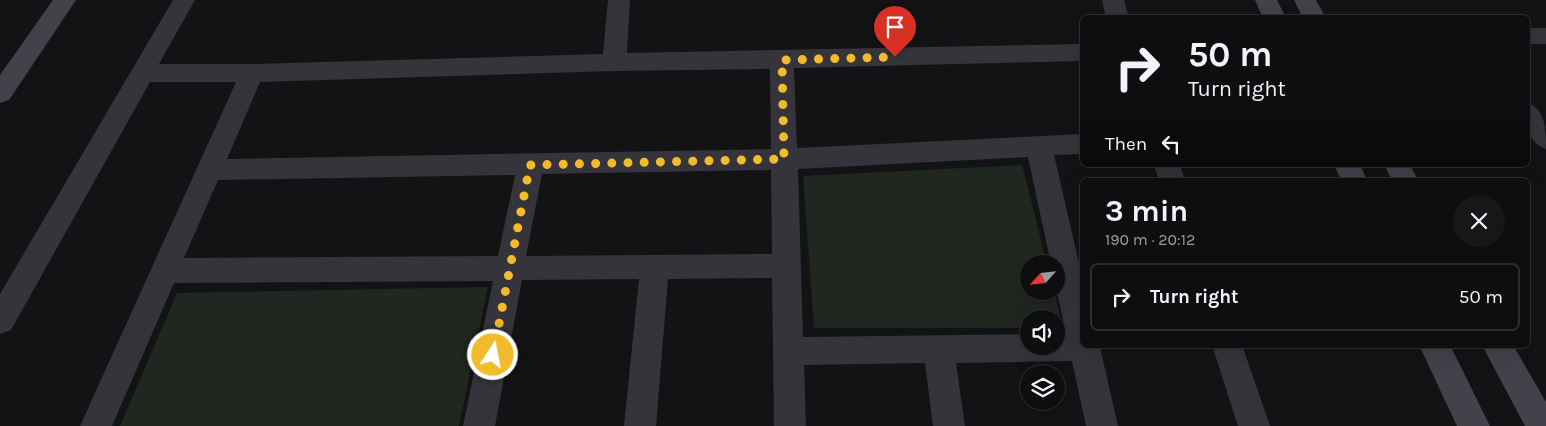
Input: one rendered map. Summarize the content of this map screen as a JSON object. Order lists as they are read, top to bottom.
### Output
{
  "north": "bottom left",
  "page": {
    "turn": ["50 m", "Turn right"],
    "then": "Then",
    "heading": ["3 min", "190 m · 20:12"],
    "list": [
      {
        "name": "Turn right",
        "value": "50 m"
      }
    ]
  }
}
